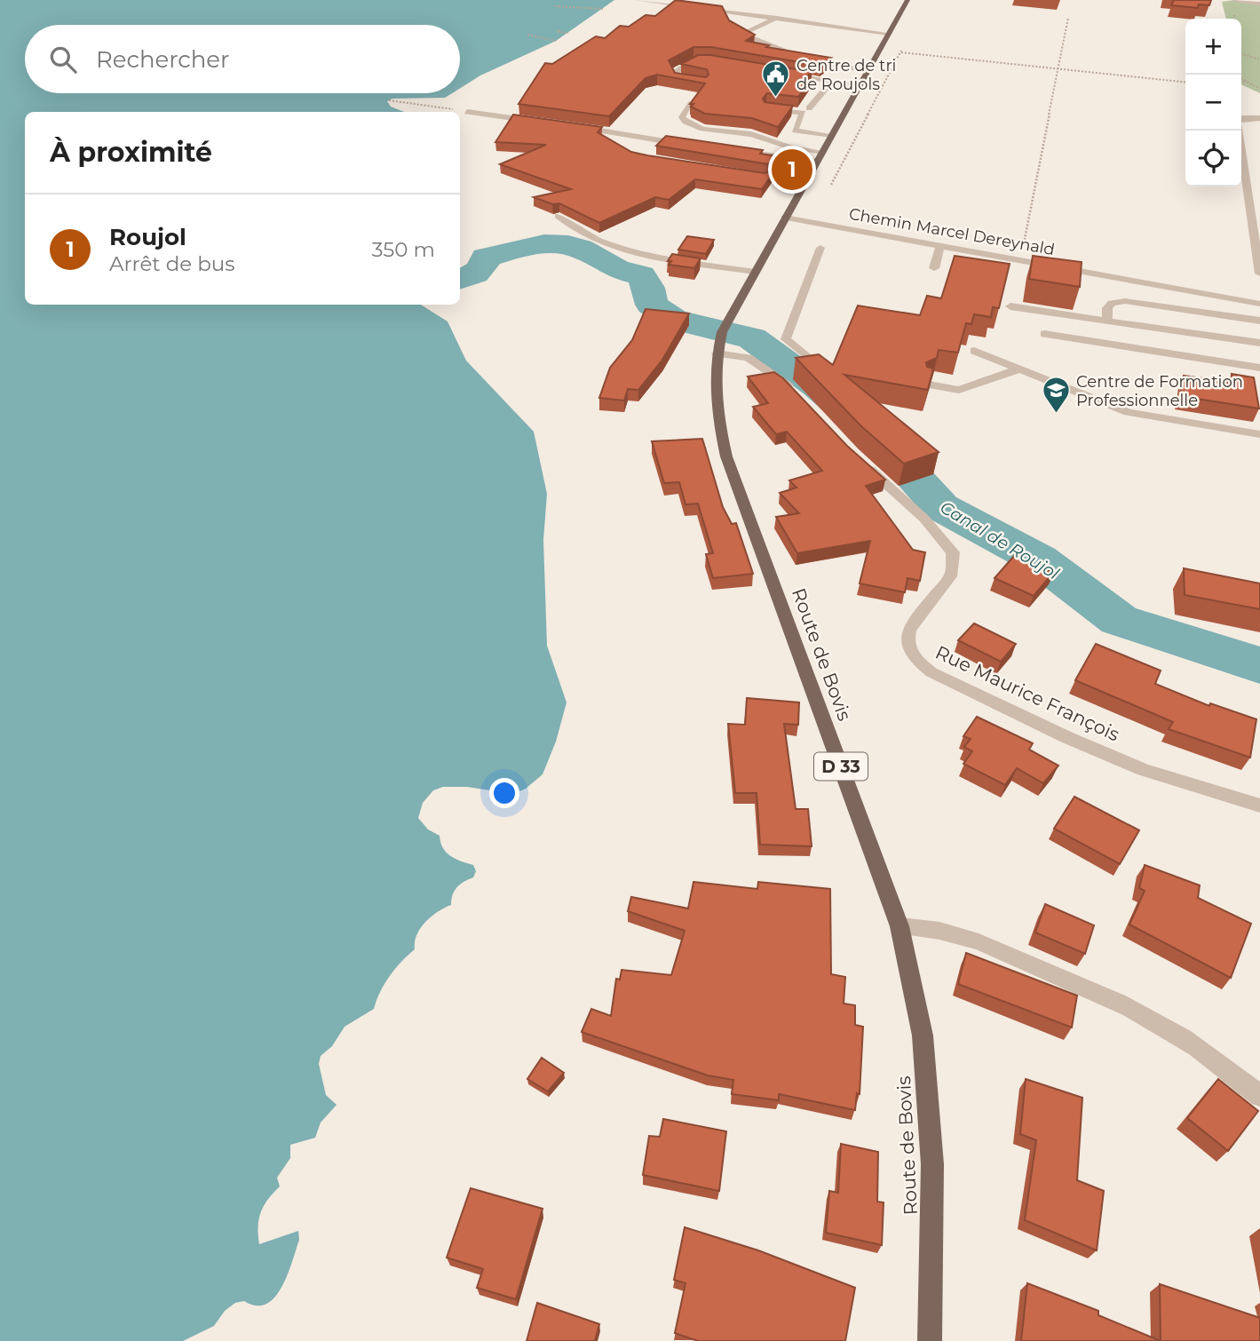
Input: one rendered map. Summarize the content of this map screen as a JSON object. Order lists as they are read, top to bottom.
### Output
{
  "streets": {
    "main road": ["Route de Bovis", "D 33"],
    "street": ["Chemin Marcel Dereynald", "Rue Maurice François"]
  },
  "crossings": [
    ["Chemin Marcel Dereynald", "Route de Bovis"],
    ["Chemin Marcel Dereynald", "D 33"],
    ["Route de Bovis", "D 33"]
  ],
  "water": ["Canal de Roujol"],
  "places": {
    "public building": ["Centre de tri de Roujols"],
    "school or university": ["Centre de Formation Professionnelle"]
  },
  "page": {
    "map_buttons": ["+", "−"],
    "search": "Rechercher",
    "heading": "À proximité",
    "pins": "1",
    "list": [
      {
        "mark": "1",
        "name": "Roujol",
        "note": "Arrêt de bus",
        "value": "350 m"
      }
    ]
  }
}
